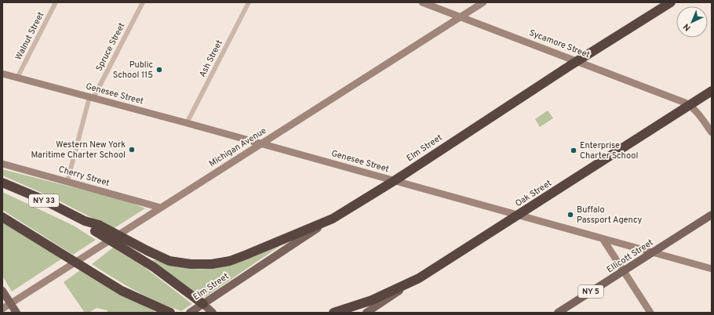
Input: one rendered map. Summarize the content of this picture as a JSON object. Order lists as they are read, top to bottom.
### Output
{
  "streets": {
    "highway": ["Elm Street", "Oak Street", "NY 33"],
    "main road": ["Ellicott Street", "NY 5"],
    "street": [
      "Walnut Street",
      "Sycamore Street",
      "Spruce Street",
      "Ash Street",
      "Genesee Street",
      "Michigan Avenue",
      "Cherry Street"
    ]
  },
  "crossings": [
    ["Walnut Street", "Genesee Street"],
    ["Sycamore Street", "Michigan Avenue"],
    ["Sycamore Street", "Elm Street"],
    ["Sycamore Street", "Oak Street"],
    ["Spruce Street", "Genesee Street"],
    ["Spruce Street", "Cherry Street"],
    ["Ash Street", "Genesee Street"],
    ["Genesee Street", "Michigan Avenue"],
    ["Genesee Street", "Elm Street"],
    ["Genesee Street", "Oak Street"],
    ["Genesee Street", "Ellicott Street"],
    ["Michigan Avenue", "Cherry Street"],
    ["Elm Street", "NY 33"]
  ],
  "places": [
    "Public School 115",
    "Western New York Maritime Charter School",
    "Enterprise Charter School",
    "Buffalo Passport Agency"
  ],
  "north": "bottom left"
}
